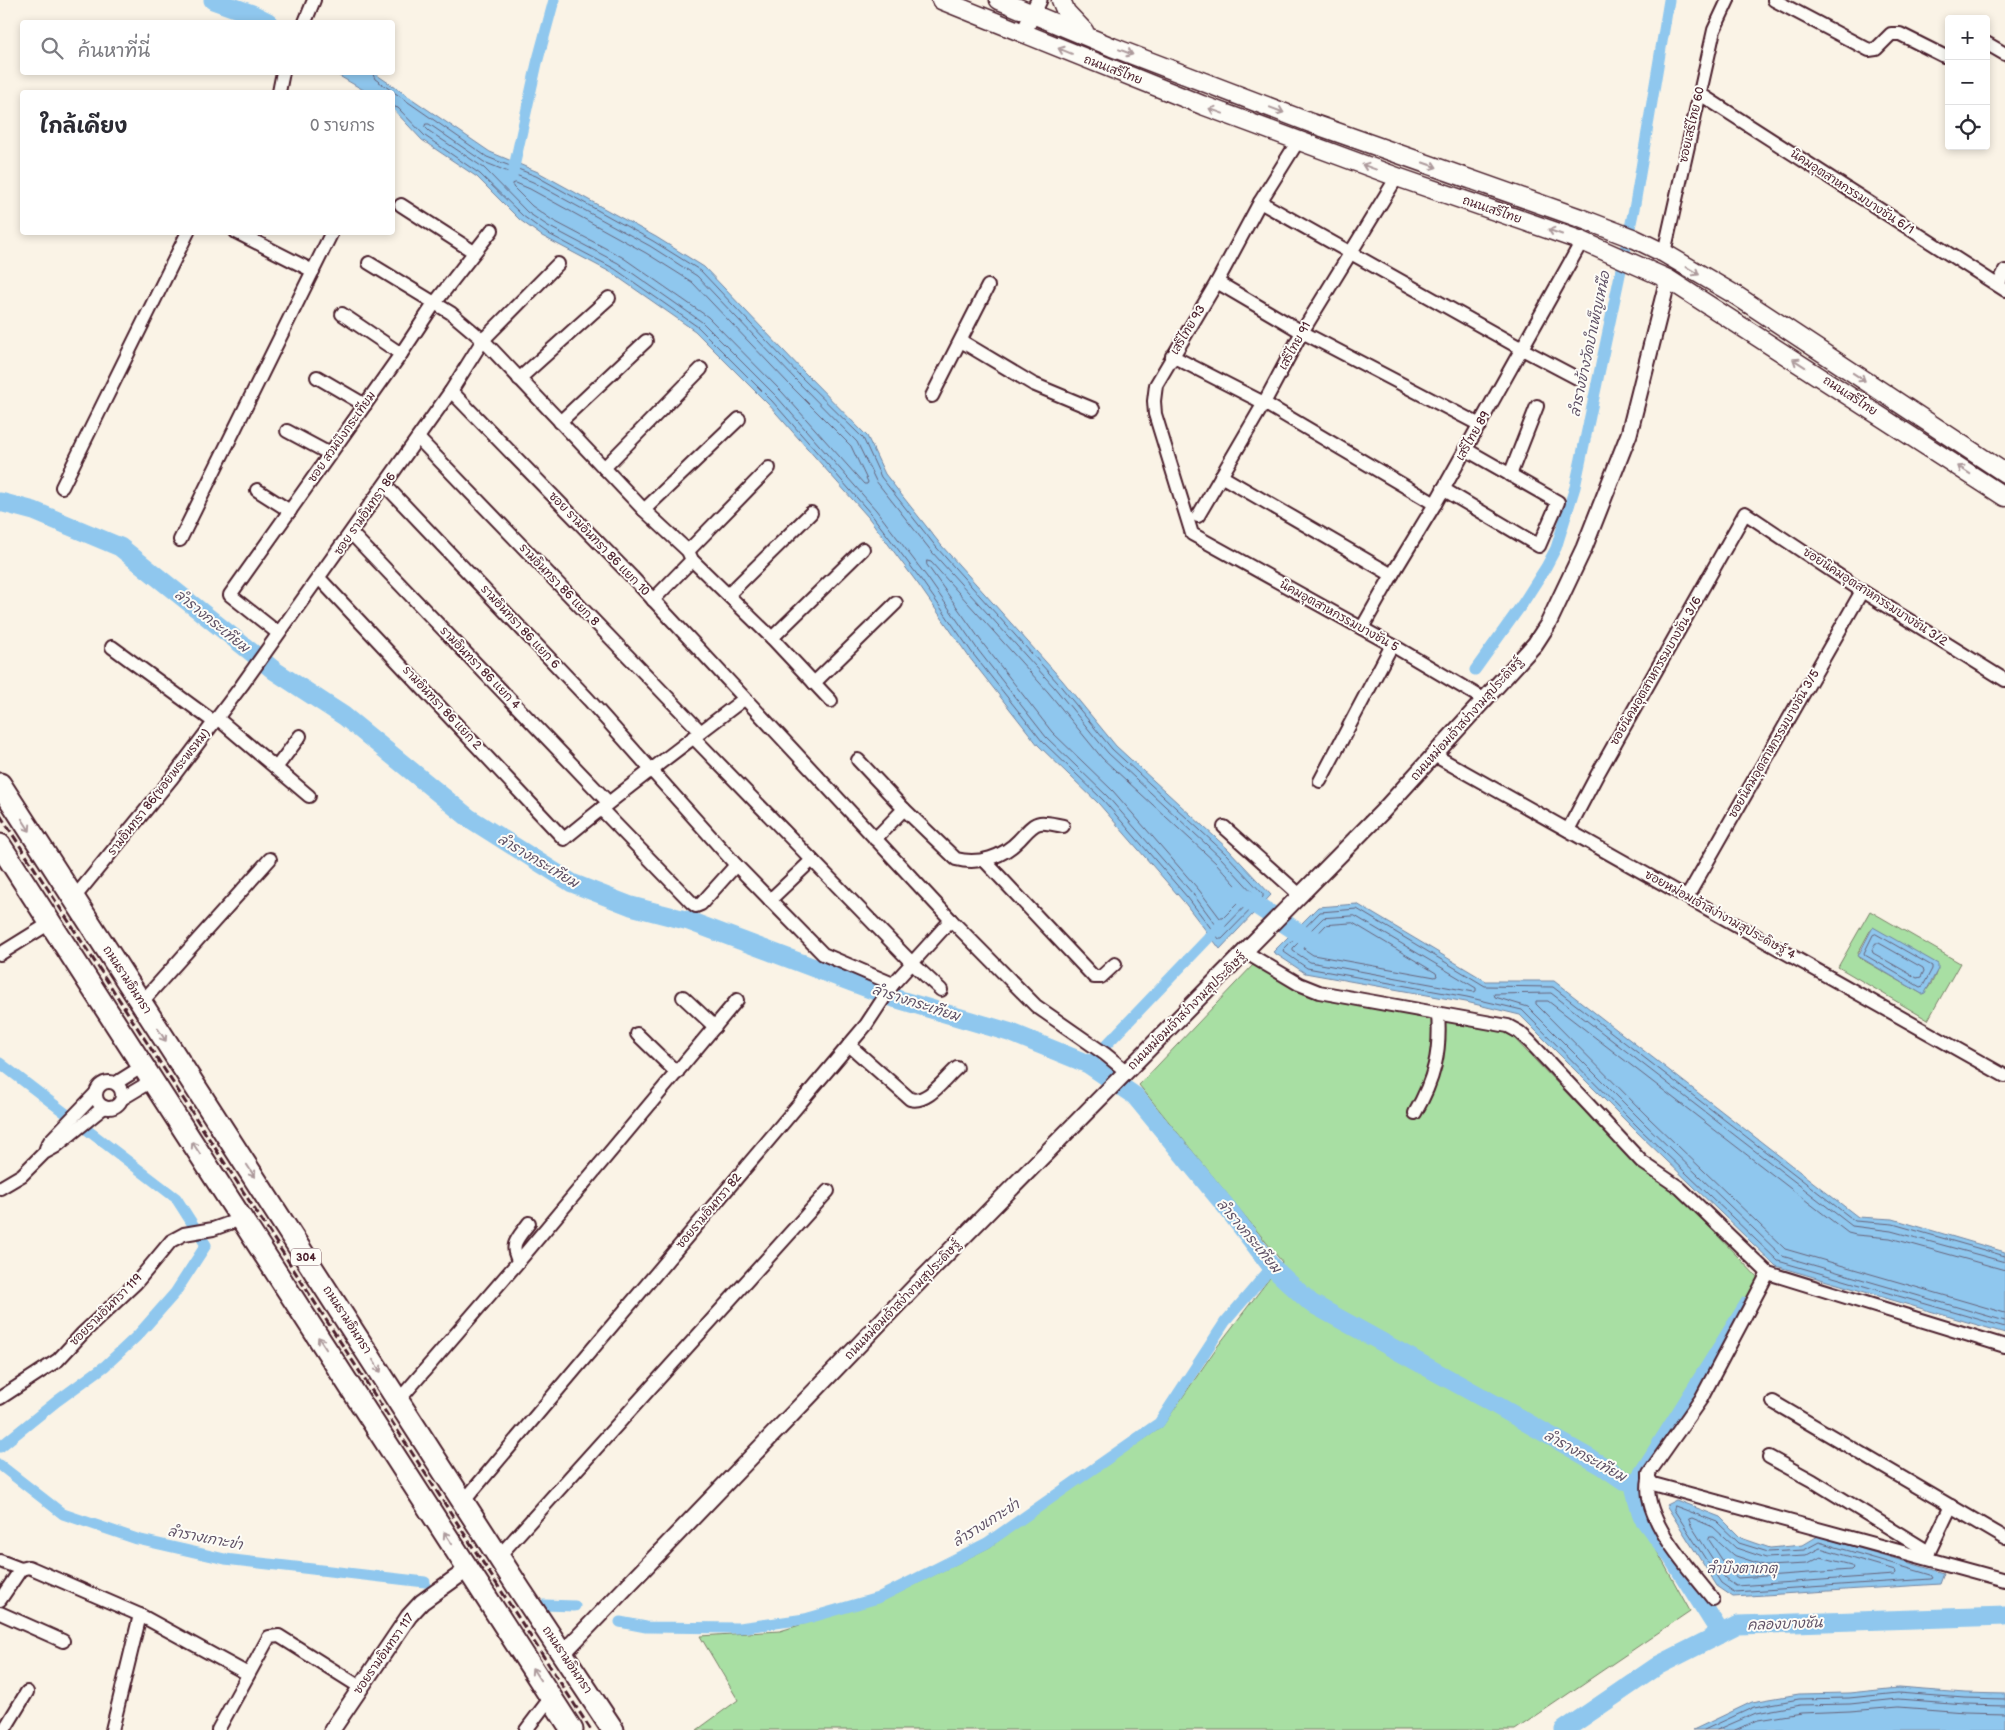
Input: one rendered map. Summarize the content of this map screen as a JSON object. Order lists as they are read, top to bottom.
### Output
{
  "streets": {
    "highway": ["ถนนรามอินทรา", "304"],
    "main road": ["ถนนเสรีไทย"],
    "street": [
      "ซอยเสรีไทย 60",
      "นิคมอุตสาหกรรมบางชัน 6/1",
      "เสรีไทย 93",
      "เสรีไทย 91",
      "เสรีไทย 89",
      "ซอย สวนบึงกระเทียม",
      "ซอย รามอินทรา 86",
      "ซอย รามอินทรา 86 แยก 10",
      "รามอินทรา 86 แยก 8",
      "ซอยนิคมอุตสาหกรรมบางชัน 3/2",
      "นิคมอุตสาหกรรมบางชัน 5",
      "รามอินทรา 86 แยก 6",
      "รามอินทรา 86 แยก 4",
      "ซอยนิคมอุตสาหกรรมบางชัน 3/6",
      "รามอินทรา 86 แยก 2",
      "ถนนหม่อมเจ้าสง่างามสุประดิษฐ์",
      "ซอยนิคมอุตสาหกรรมบางชัน 3/5",
      "รามอินทรา 86(ซอยพระพรหม)",
      "ซอยหม่อมเจ้าสง่างามสุประดิษฐ์ 4",
      "ซอยรามอินทรา 82",
      "ซอยรามอินทรา 119",
      "ซอยรามอินทรา 117"
    ]
  },
  "crossings": [
    ["ถนนเสรีไทย", "ซอยเสรีไทย 60"],
    ["ถนนเสรีไทย", "เสรีไทย 93"],
    ["ถนนเสรีไทย", "เสรีไทย 91"],
    ["ถนนเสรีไทย", "เสรีไทย 89"],
    ["ถนนเสรีไทย", "ถนนหม่อมเจ้าสง่างามสุประดิษฐ์"],
    ["ซอยเสรีไทย 60", "นิคมอุตสาหกรรมบางชัน 6/1"],
    ["เสรีไทย 93", "นิคมอุตสาหกรรมบางชัน 5"],
    ["เสรีไทย 89", "นิคมอุตสาหกรรมบางชัน 5"],
    ["ซอย สวนบึงกระเทียม", "ซอย รามอินทรา 86"],
    ["ซอย รามอินทรา 86", "ซอย รามอินทรา 86 แยก 10"],
    ["ซอย รามอินทรา 86", "รามอินทรา 86 แยก 8"],
    ["ซอย รามอินทรา 86", "รามอินทรา 86 แยก 6"],
    ["ซอย รามอินทรา 86", "รามอินทรา 86 แยก 4"],
    ["ซอย รามอินทรา 86", "รามอินทรา 86 แยก 2"],
    ["ซอย รามอินทรา 86", "รามอินทรา 86(ซอยพระพรหม)"],
    ["ซอย รามอินทรา 86 แยก 10", "ถนนหม่อมเจ้าสง่างามสุประดิษฐ์"],
    ["ซอย รามอินทรา 86 แยก 10", "ซอยรามอินทรา 82"],
    ["รามอินทรา 86 แยก 8", "ซอยรามอินทรา 82"],
    ["ซอยนิคมอุตสาหกรรมบางชัน 3/2", "ซอยนิคมอุตสาหกรรมบางชัน 3/6"],
    ["ซอยนิคมอุตสาหกรรมบางชัน 3/2", "ซอยนิคมอุตสาหกรรมบางชัน 3/5"],
    ["นิคมอุตสาหกรรมบางชัน 5", "ถนนหม่อมเจ้าสง่างามสุประดิษฐ์"],
    ["รามอินทรา 86 แยก 6", "รามอินทรา 86 แยก 4"],
    ["รามอินทรา 86 แยก 6", "ซอยรามอินทรา 82"],
    ["รามอินทรา 86 แยก 4", "รามอินทรา 86 แยก 2"],
    ["ซอยนิคมอุตสาหกรรมบางชัน 3/6", "ซอยหม่อมเจ้าสง่างามสุประดิษฐ์ 4"],
    ["ถนนหม่อมเจ้าสง่างามสุประดิษฐ์", "ซอยหม่อมเจ้าสง่างามสุประดิษฐ์ 4"],
    ["ถนนหม่อมเจ้าสง่างามสุประดิษฐ์", "ถนนรามอินทรา"],
    ["ซอยนิคมอุตสาหกรรมบางชัน 3/5", "ซอยหม่อมเจ้าสง่างามสุประดิษฐ์ 4"],
    ["รามอินทรา 86(ซอยพระพรหม)", "ถนนรามอินทรา"],
    ["ถนนรามอินทรา", "ซอยรามอินทรา 82"],
    ["304", "ซอยรามอินทรา 119"],
    ["304", "ซอยรามอินทรา 117"]
  ],
  "water": [
    "ลำรางข้างวัดบำเพ็ญเหนือ",
    "ลำรางกระเทียม",
    "ลำรางเกาะข่า",
    "ลำบึงตาเกตุ",
    "คลองบางชัน"
  ],
  "page": {
    "map_buttons": ["+", "−"],
    "search": "ค้นหาที่นี่",
    "heading": ["ใกล้เคียง", "0 รายการ"]
  }
}
